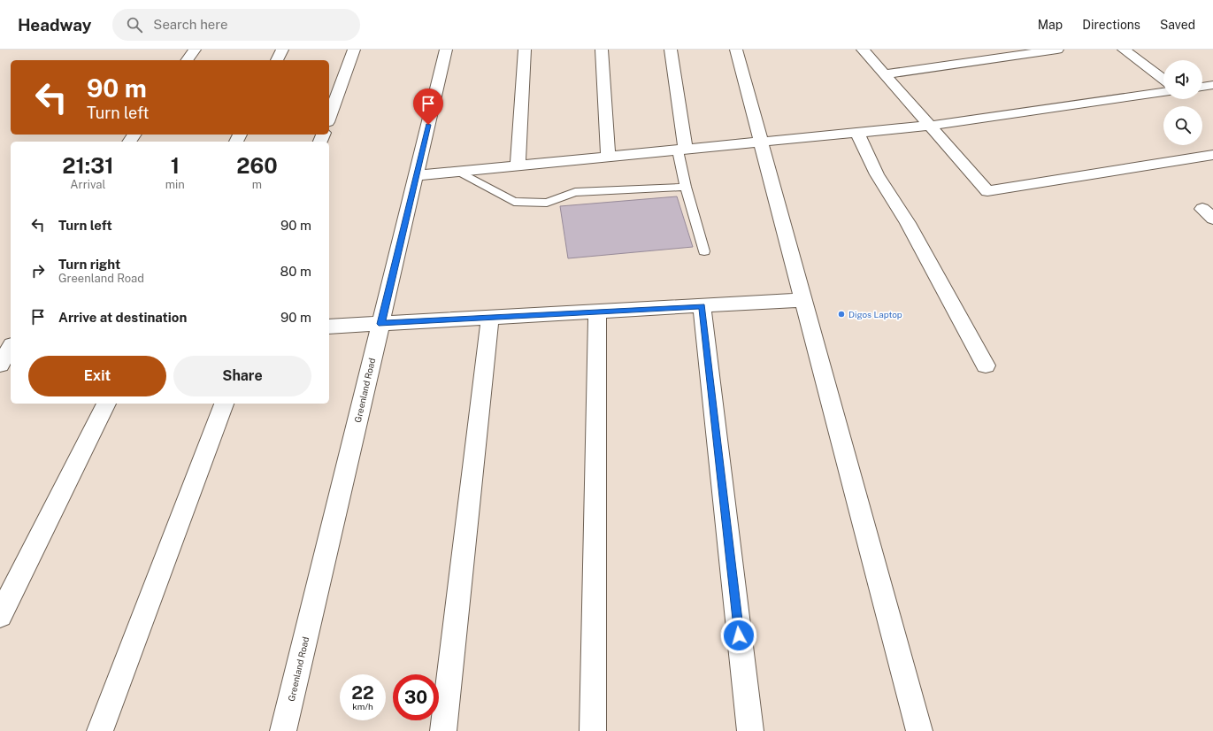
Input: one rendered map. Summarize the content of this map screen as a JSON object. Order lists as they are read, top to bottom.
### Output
{
  "streets": {
    "street": ["Greenland Road"]
  },
  "places": ["Digos Laptop"],
  "page": {
    "header": "Headway",
    "search": "Search here",
    "nav": ["Map", "Directions", "Saved"],
    "turn": ["90 m", "Turn left"],
    "eta": [
      "21:31",
      "Arrival",
      "1",
      "min",
      "260",
      "m"
    ],
    "list": [
      {
        "name": "Turn left",
        "value": "90 m"
      },
      {
        "name": "Turn right",
        "note": "Greenland Road",
        "value": "80 m"
      },
      {
        "name": "Arrive at destination",
        "value": "90 m"
      }
    ],
    "buttons": ["Exit", "Share"],
    "speed": "22 km/h",
    "limit": "30"
  }
}
